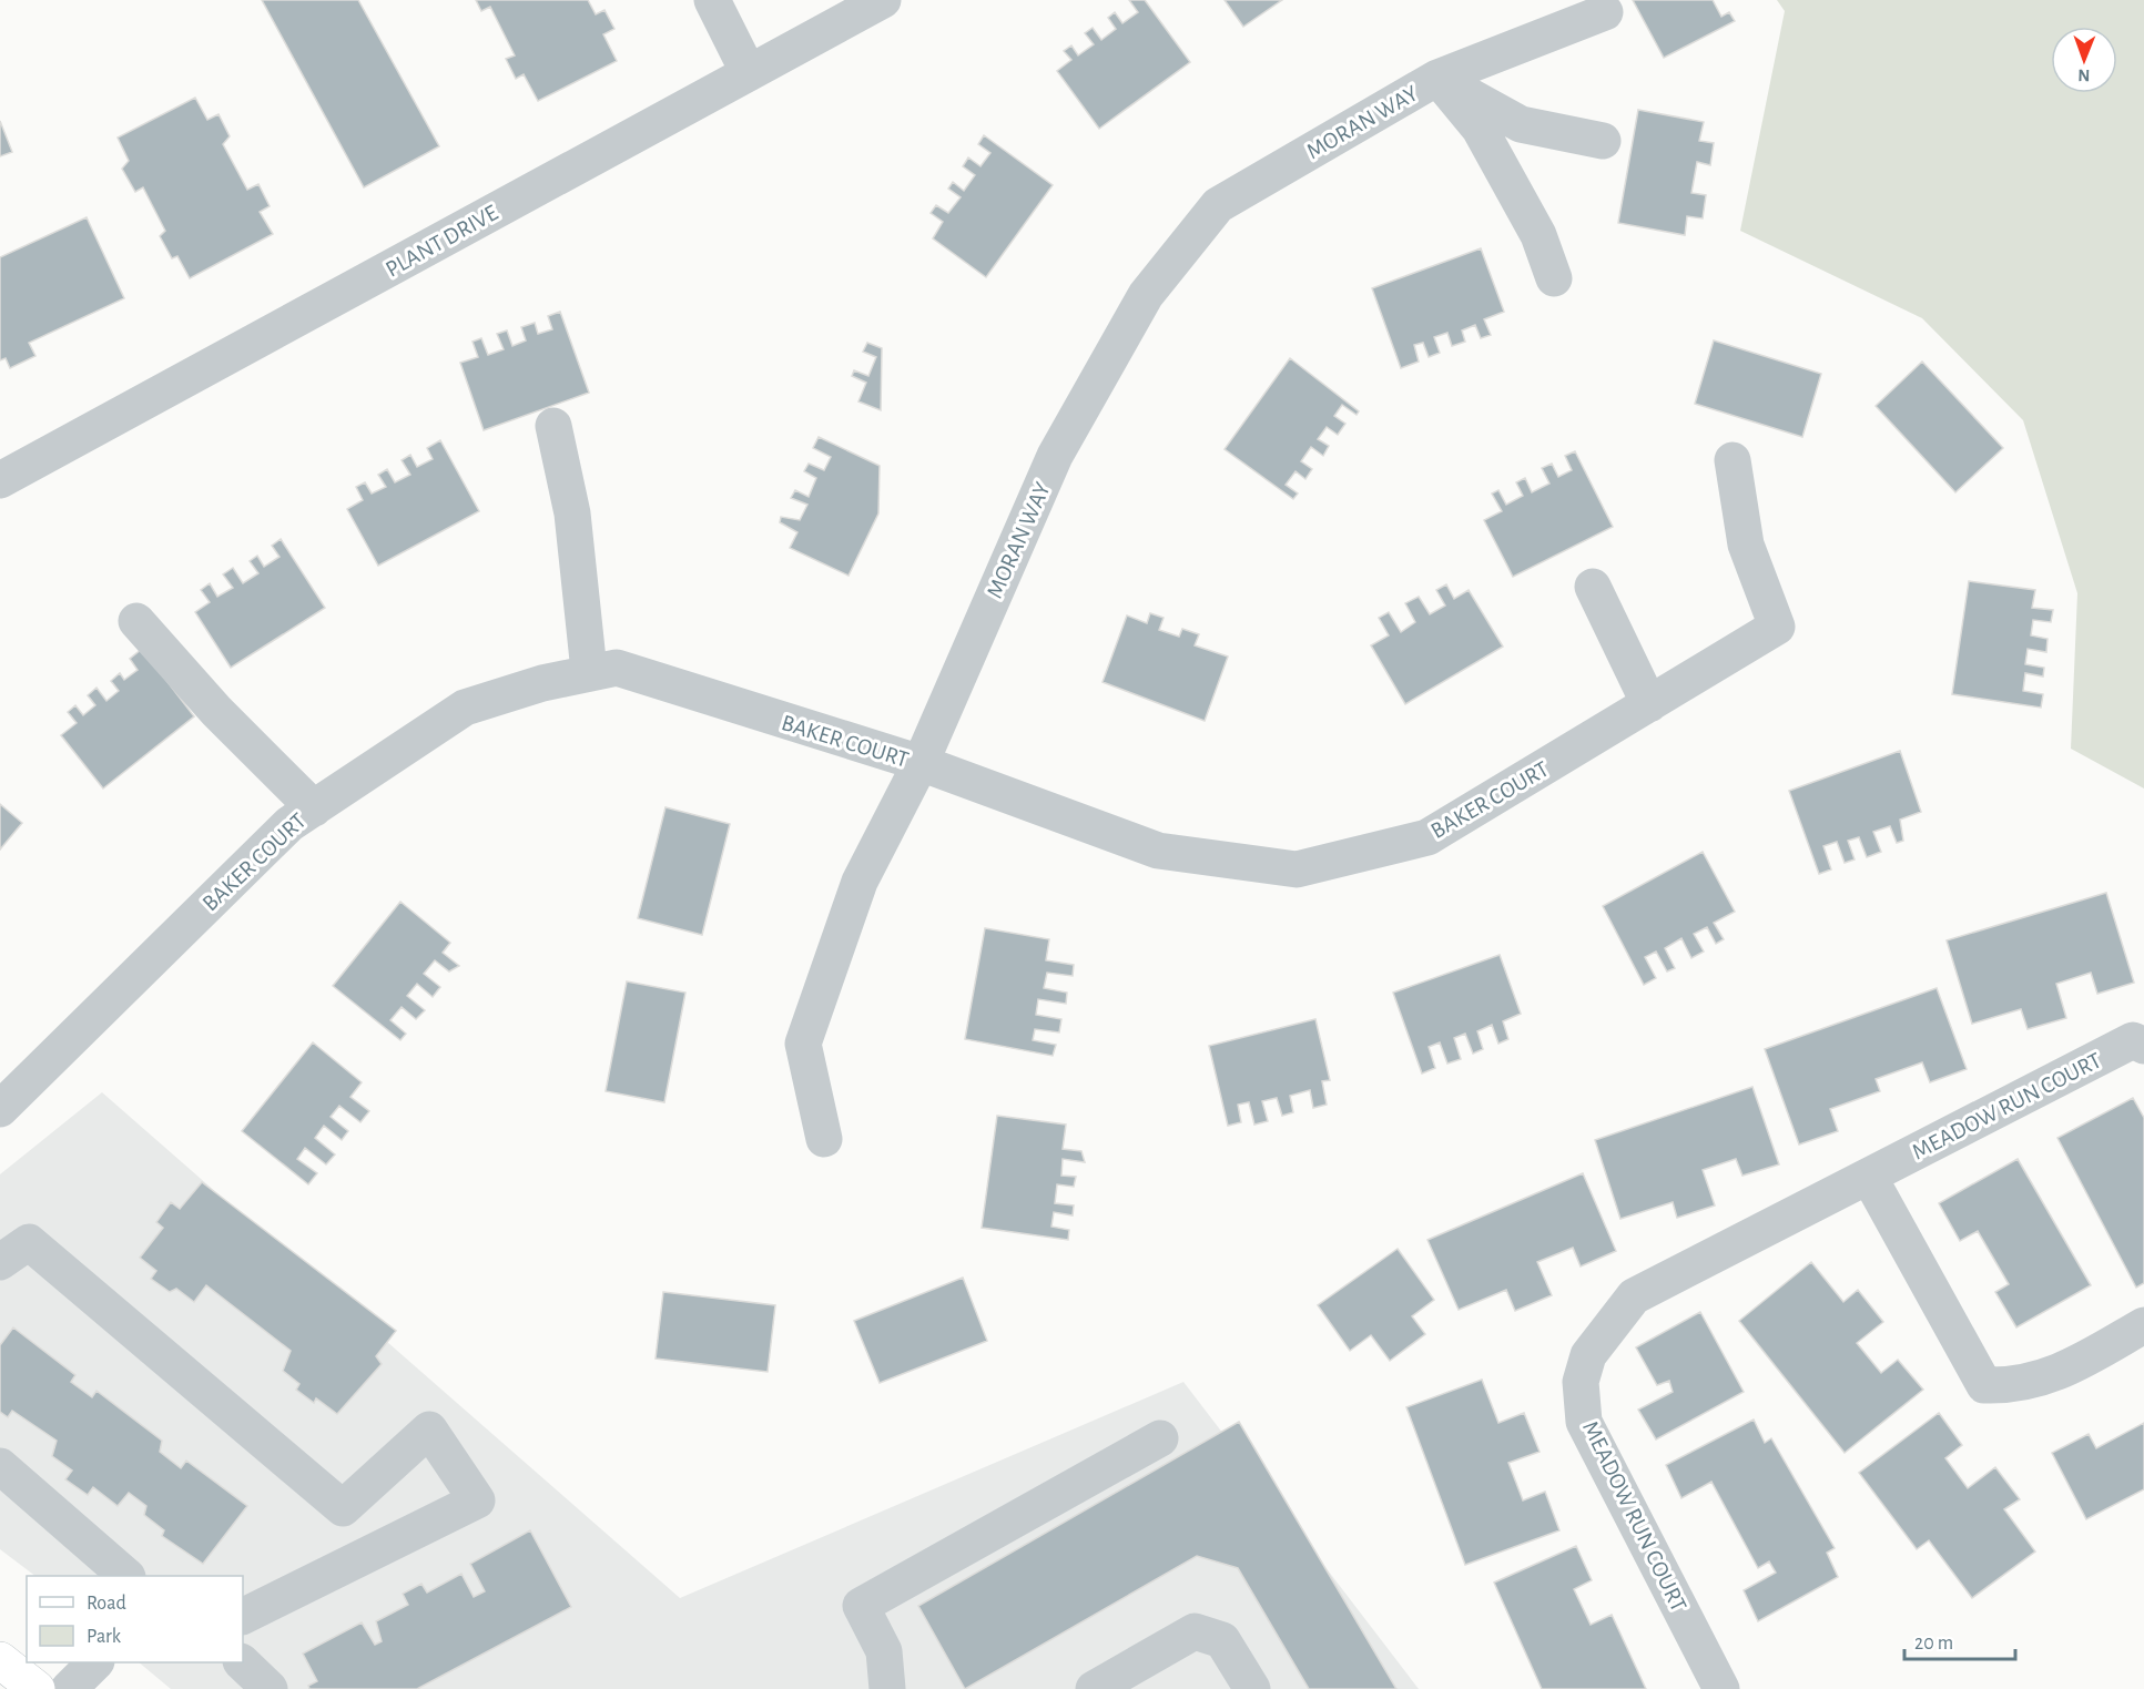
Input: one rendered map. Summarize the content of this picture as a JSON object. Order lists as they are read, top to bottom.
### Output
{
  "streets": {
    "street": [
      "MORAN WAY",
      "PLANT DRIVE",
      "BAKER COURT",
      "MEADOW RUN COURT"
    ]
  },
  "crossings": [
    ["MORAN WAY", "BAKER COURT"]
  ],
  "legend": ["Road", "Park"],
  "scale_bar": "20 m",
  "north": "bottom"
}
